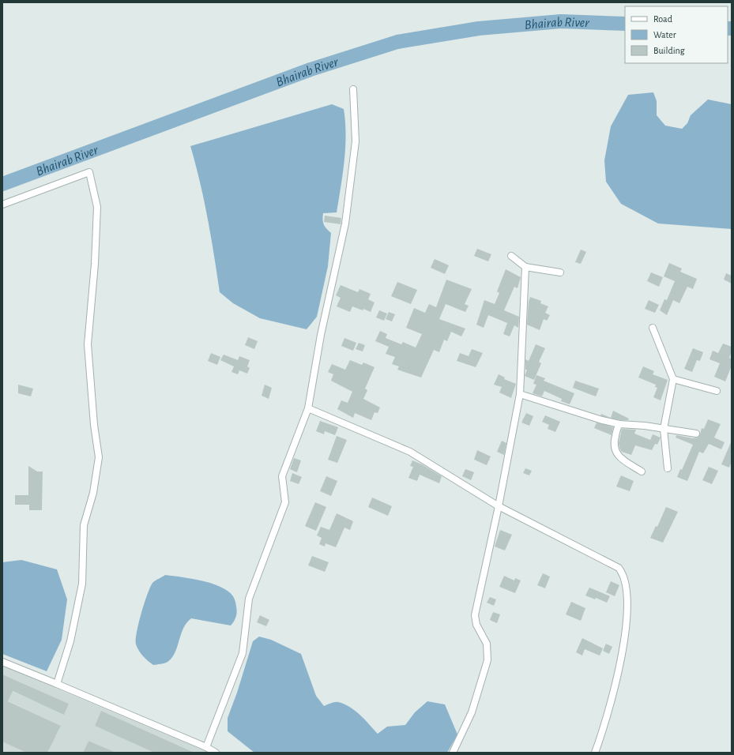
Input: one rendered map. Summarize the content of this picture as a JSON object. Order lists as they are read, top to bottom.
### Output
{
  "water": ["Bhairab River"],
  "legend": ["Road", "Water", "Building"]
}
